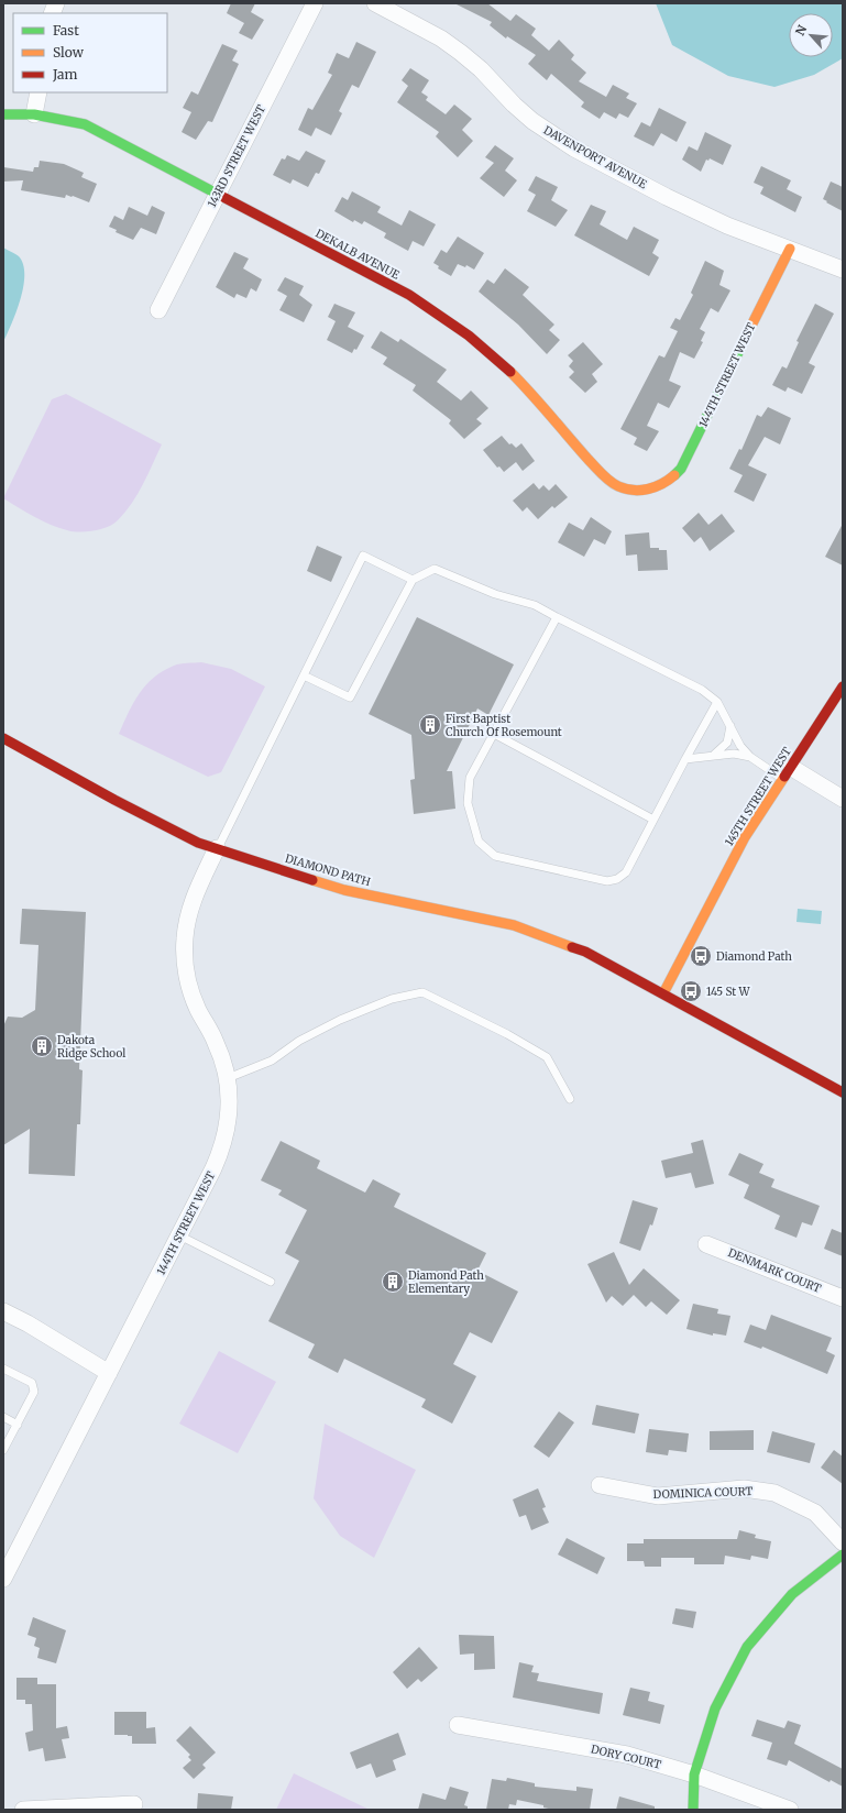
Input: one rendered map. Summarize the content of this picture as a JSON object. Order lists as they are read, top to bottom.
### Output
{
  "streets": {
    "street": [
      "143RD STREET WEST",
      "DAVENPORT AVENUE",
      "DEKALB AVENUE",
      "144TH STREET WEST",
      "145TH STREET WEST",
      "DIAMOND PATH",
      "DENMARK COURT",
      "DOMINICA COURT",
      "DORY COURT"
    ]
  },
  "crossings": [
    ["143RD STREET WEST", "DEKALB AVENUE"],
    ["DAVENPORT AVENUE", "144TH STREET WEST"],
    ["DEKALB AVENUE", "144TH STREET WEST"],
    ["144TH STREET WEST", "DIAMOND PATH"],
    ["145TH STREET WEST", "DIAMOND PATH"]
  ],
  "places": {
    "building": ["First Baptist Church Of Rosemount", "Dakota Ridge School", "Diamond Path Elementary"],
    "bus stop": ["Diamond Path", "145 St W"]
  },
  "legend": ["Fast", "Slow", "Jam"],
  "north": "top left"
}
